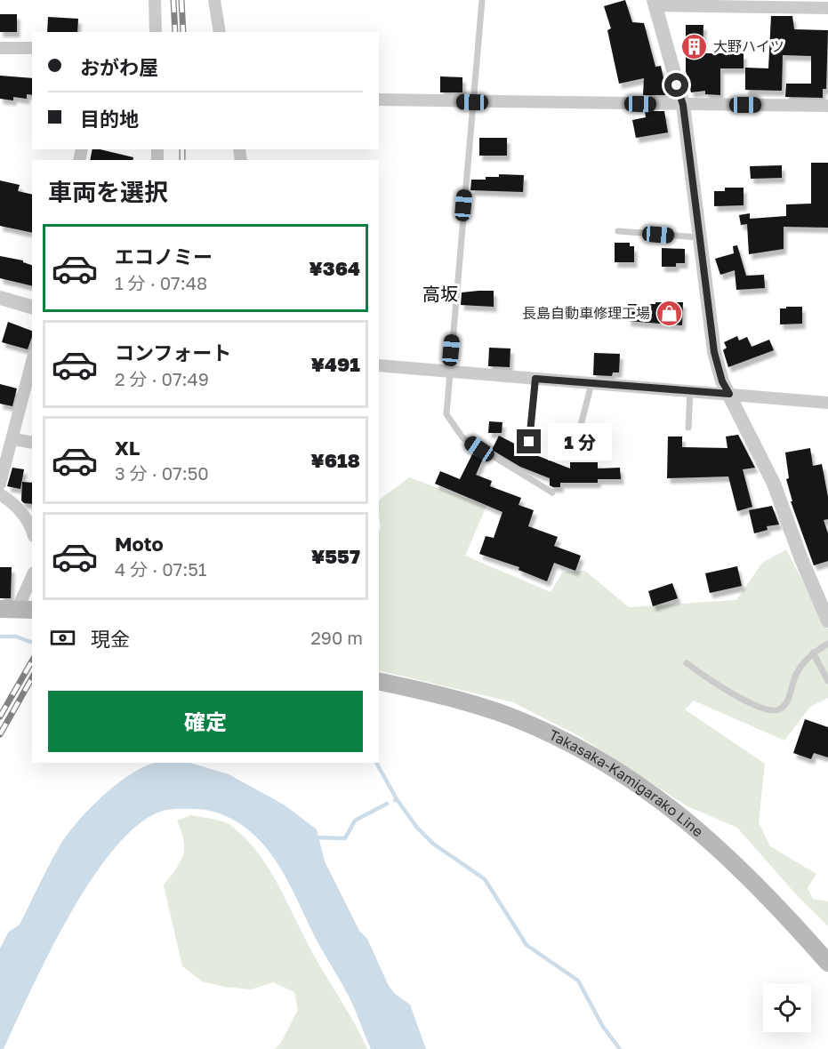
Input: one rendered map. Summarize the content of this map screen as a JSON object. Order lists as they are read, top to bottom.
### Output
{
  "streets": {
    "main road": ["Takasaka-Kamigarako Line"]
  },
  "districts": ["高坂"],
  "places": {
    "building": ["大野ハイツ"],
    "shop": ["長島自動車修理工場"]
  },
  "page": {
    "banner": ["おがわ屋", "目的地"],
    "heading": "車両を選択",
    "list": [
      {
        "name": "エコノミー",
        "note": "1 分 · 07:48",
        "value": "¥364"
      },
      {
        "name": "コンフォート",
        "note": "2 分 · 07:49",
        "value": "¥491"
      },
      {
        "name": "XL",
        "note": "3 分 · 07:50",
        "value": "¥618"
      },
      {
        "name": "Moto",
        "note": "4 分 · 07:51",
        "value": "¥557"
      }
    ],
    "bubble": "1 分",
    "pay": ["現金", "290 m"],
    "buttons": "確定"
  }
}
